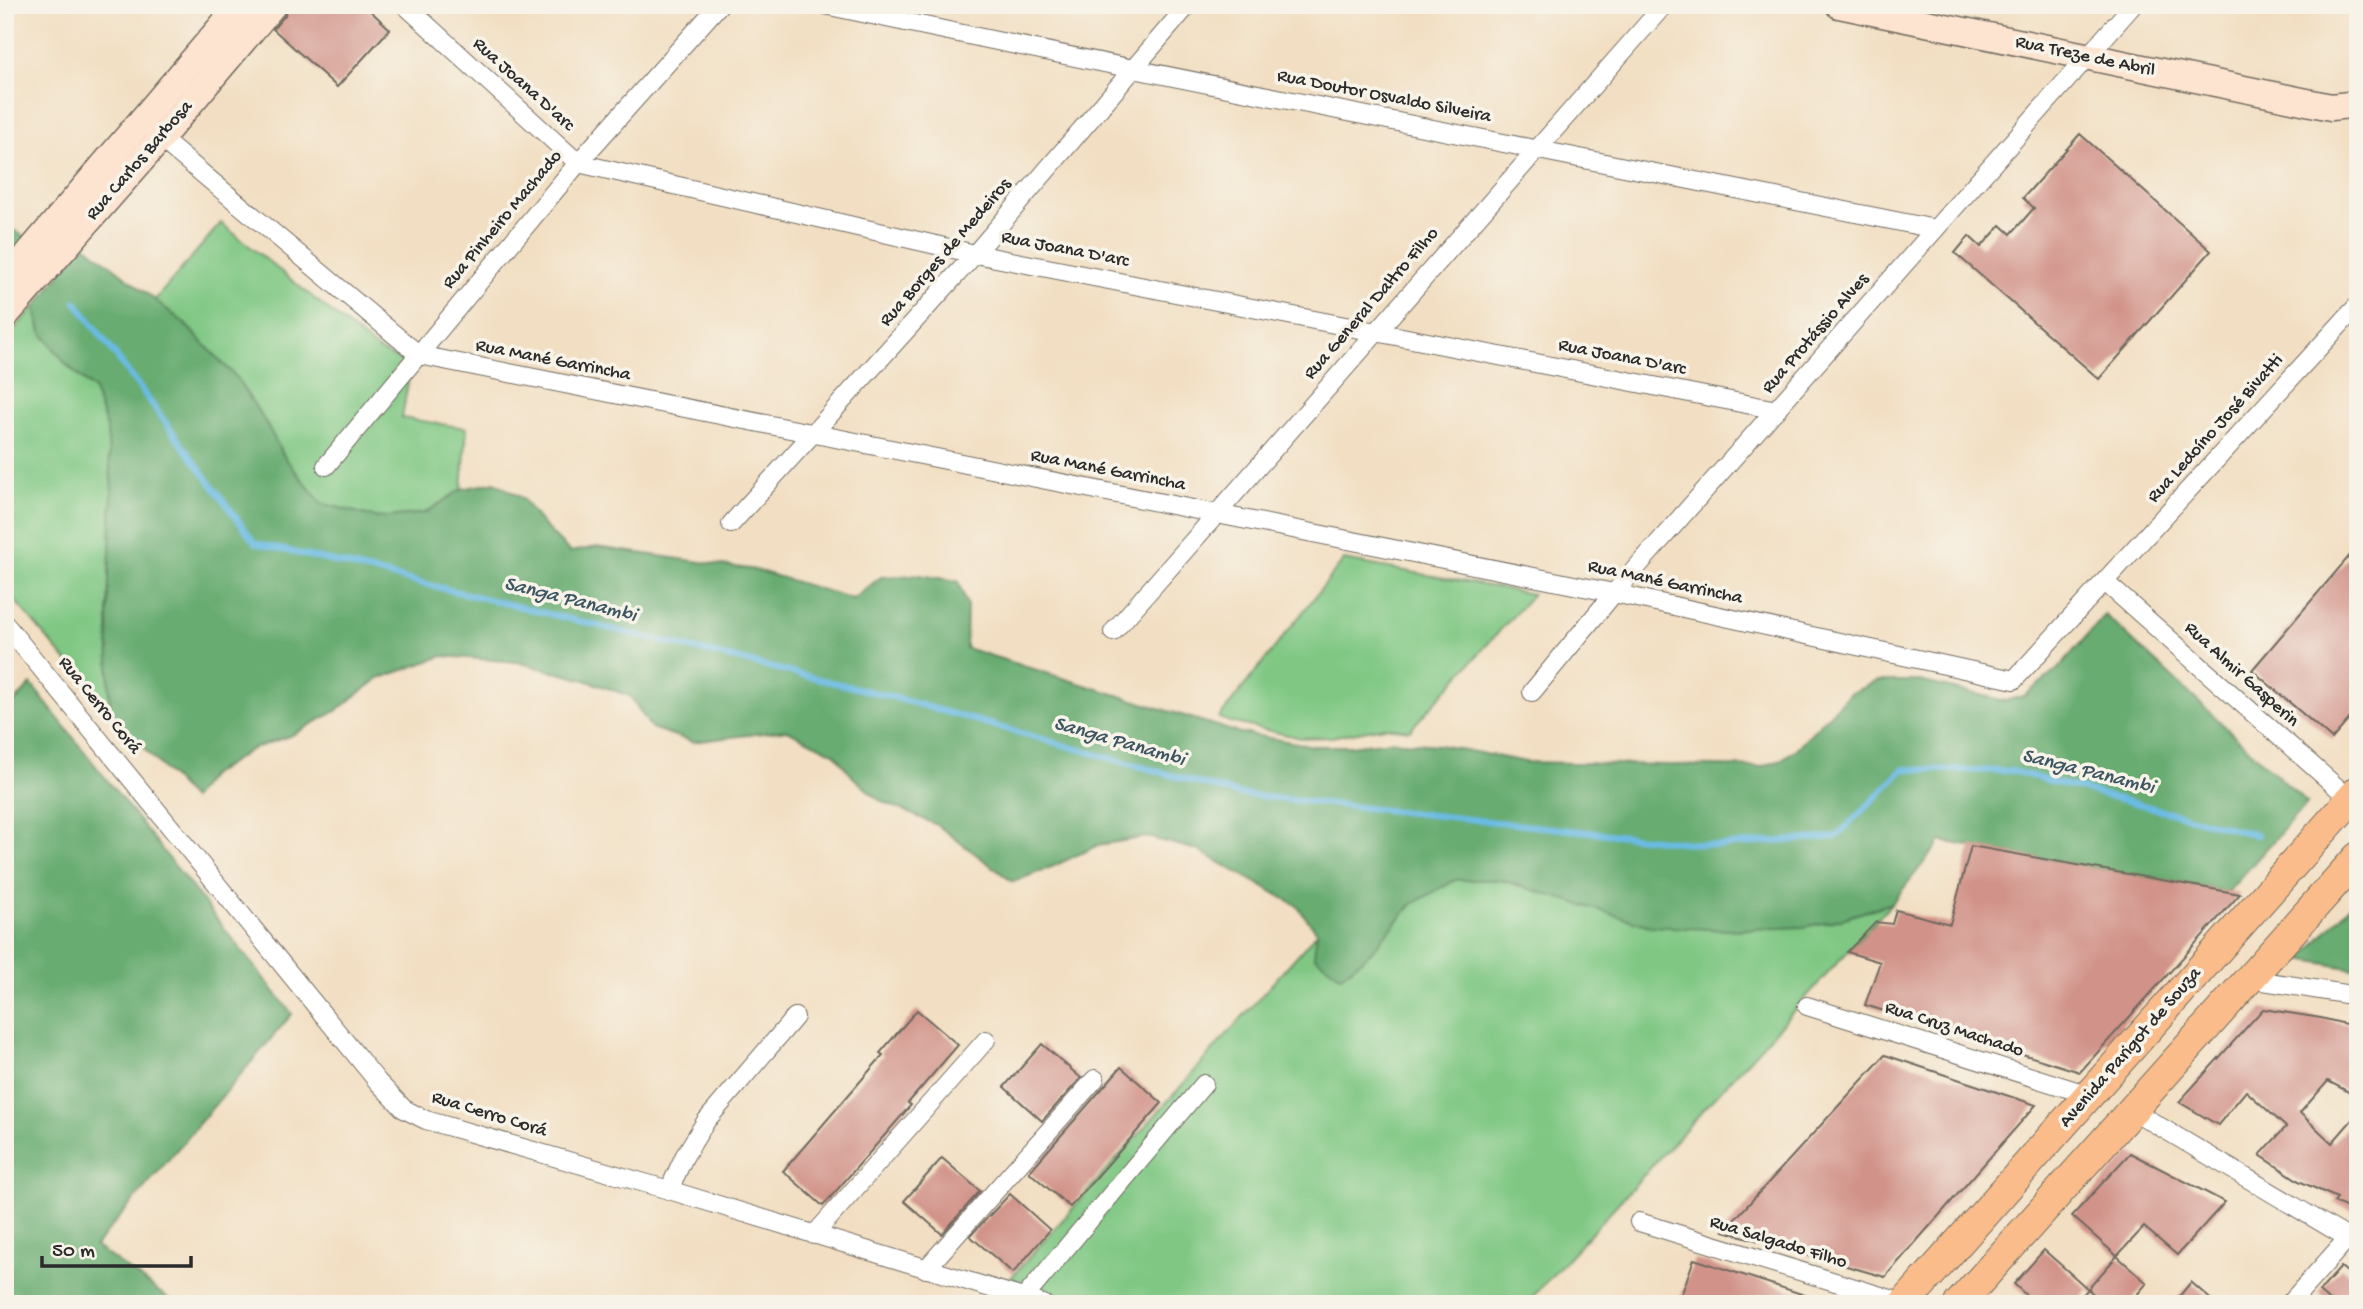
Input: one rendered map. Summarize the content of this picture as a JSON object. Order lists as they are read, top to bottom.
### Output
{
  "streets": {
    "main road": ["Avenida Parigot de Souza"],
    "street": [
      "Rua Treze de Abril",
      "Rua Joana D'arc",
      "Rua Doutor Osvaldo Silveira",
      "Rua Carlos Barbosa",
      "Rua Pinheiro Machado",
      "Rua Borges de Medeiros",
      "Rua General Daltro Filho",
      "Rua Protássio Alves",
      "Rua Mané Garrincha",
      "Rua Ledoíno José Bivatti",
      "Rua Almir Gasperin",
      "Rua Cerro Corá",
      "Rua Cruz Machado",
      "Rua Salgado Filho"
    ]
  },
  "crossings": [
    ["Rua Treze de Abril", "Rua Protássio Alves"],
    ["Rua Joana D'arc", "Rua Pinheiro Machado"],
    ["Rua Joana D'arc", "Rua Borges de Medeiros"],
    ["Rua Joana D'arc", "Rua General Daltro Filho"],
    ["Rua Joana D'arc", "Rua Protássio Alves"],
    ["Rua Doutor Osvaldo Silveira", "Rua Borges de Medeiros"],
    ["Rua Doutor Osvaldo Silveira", "Rua General Daltro Filho"],
    ["Rua Doutor Osvaldo Silveira", "Rua Protássio Alves"],
    ["Rua Carlos Barbosa", "Rua Mané Garrincha"],
    ["Rua Pinheiro Machado", "Rua Mané Garrincha"],
    ["Rua Borges de Medeiros", "Rua Mané Garrincha"],
    ["Rua General Daltro Filho", "Rua Mané Garrincha"],
    ["Rua Protássio Alves", "Rua Mané Garrincha"],
    ["Rua Mané Garrincha", "Rua Ledoíno José Bivatti"],
    ["Rua Mané Garrincha", "Rua Almir Gasperin"],
    ["Rua Ledoíno José Bivatti", "Rua Almir Gasperin"],
    ["Rua Almir Gasperin", "Avenida Parigot de Souza"],
    ["Rua Cruz Machado", "Avenida Parigot de Souza"],
    ["Avenida Parigot de Souza", "Rua Salgado Filho"]
  ],
  "water": ["Sanga Panambi"],
  "scale_bar": "50 m"
}
